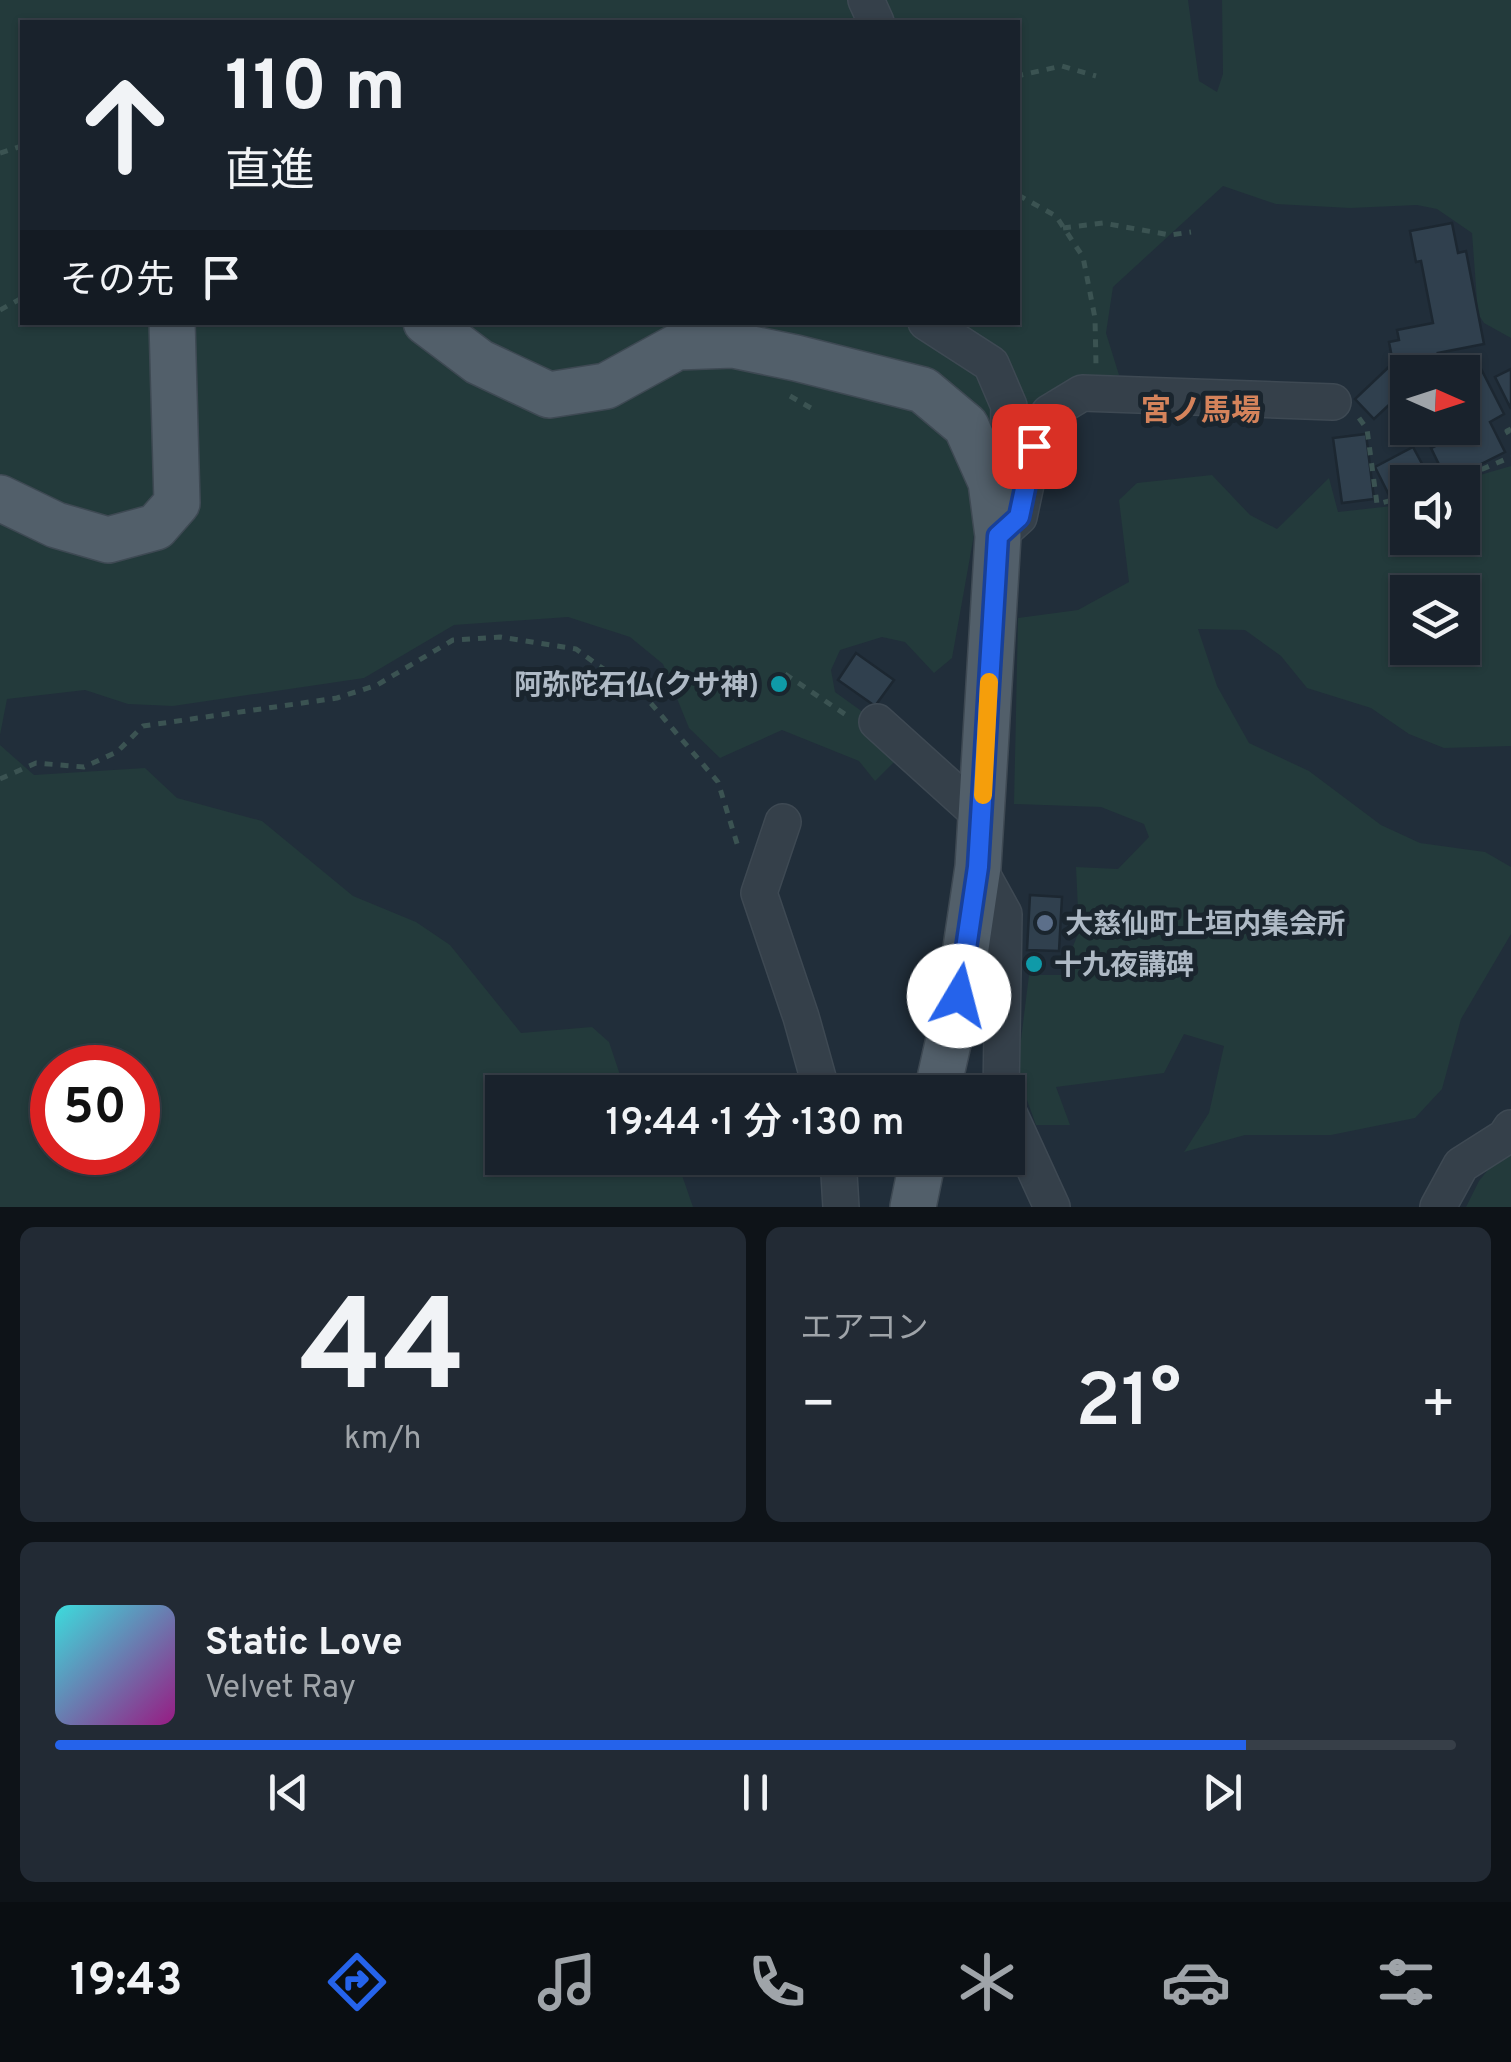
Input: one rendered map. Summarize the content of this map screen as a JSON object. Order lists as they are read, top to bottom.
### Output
{
  "districts": ["宮ノ馬場"],
  "places": ["阿弥陀石仏(クサ神)", "大慈仙町上垣内集会所", "十九夜講碑"],
  "north": "right",
  "page": {
    "turn": ["110 m", "直進"],
    "then": "その先",
    "limit": "50",
    "trip": "19:44 · 1 分 · 130 m",
    "tile": [
      ["44", "km/h"],
      "エアコン"
    ],
    "heat": ["−", "21°", "+"],
    "song": ["Static Love", "Velvet Ray"],
    "tabs": "19:43"
  }
}
